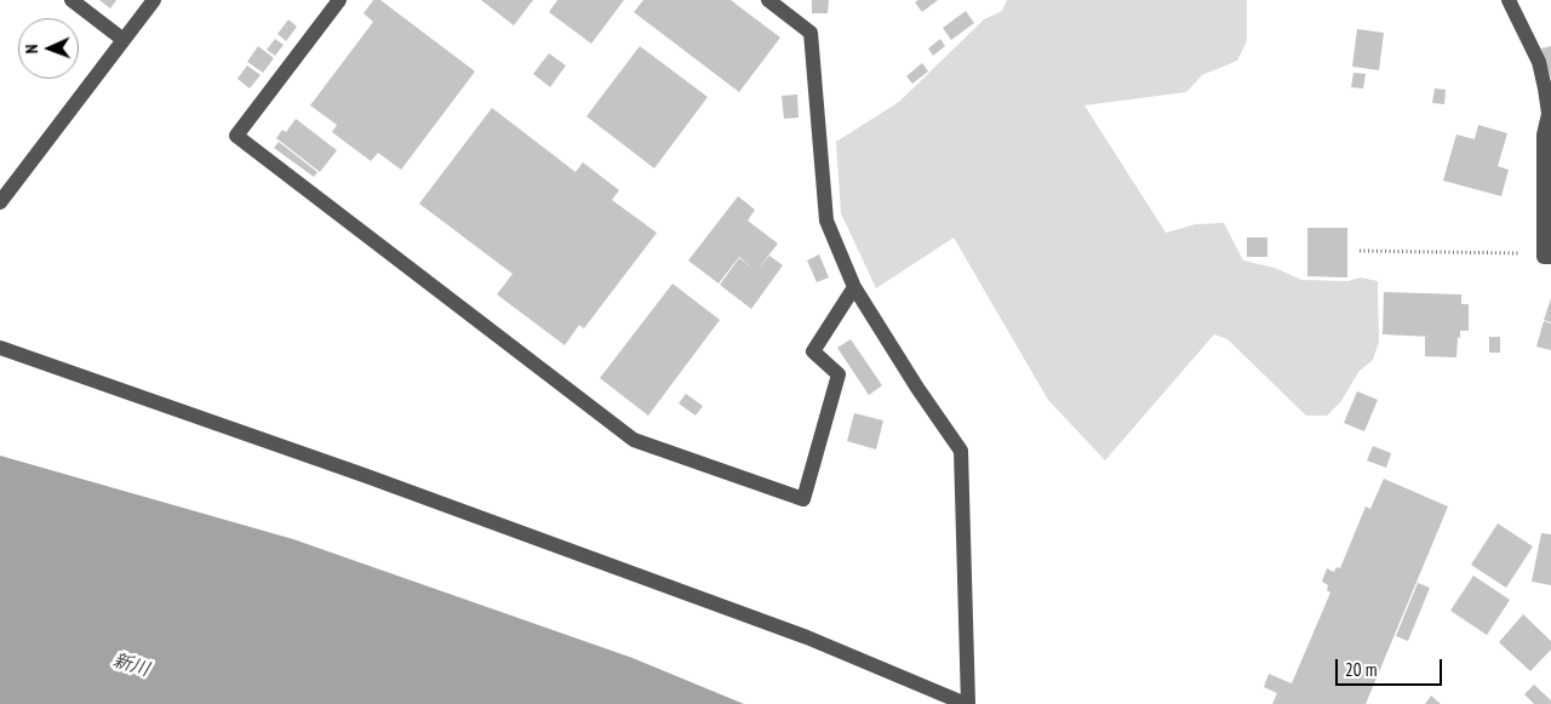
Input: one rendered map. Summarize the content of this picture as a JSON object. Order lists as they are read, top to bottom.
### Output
{
  "water": ["新川"],
  "scale_bar": "20 m",
  "north": "left"
}
